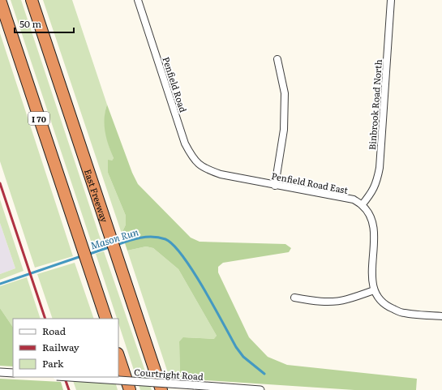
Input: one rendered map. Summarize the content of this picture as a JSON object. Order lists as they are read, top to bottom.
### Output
{
  "streets": {
    "highway": ["I 70", "East Freeway"],
    "street": [
      "Penfield Road",
      "Binbrook Road North",
      "Penfield Road East",
      "Courtright Road"
    ]
  },
  "crossings": [
    ["Penfield Road", "Penfield Road East"],
    ["Binbrook Road North", "Penfield Road East"]
  ],
  "water": ["Mason Run"],
  "legend": ["Road", "Railway", "Park"],
  "scale_bar": "50 m"
}
